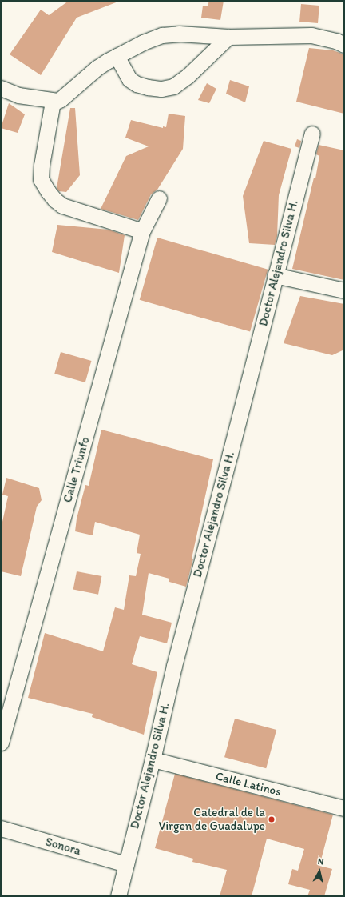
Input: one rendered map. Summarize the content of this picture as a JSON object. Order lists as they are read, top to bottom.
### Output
{
  "streets": {
    "street": [
      "Doctor Alejandro Silva H.",
      "Calle Triunfo",
      "Calle Latinos",
      "Sonora"
    ]
  },
  "crossings": [
    ["Doctor Alejandro Silva H.", "Calle Latinos"],
    ["Doctor Alejandro Silva H.", "Sonora"]
  ],
  "places": ["Catedral de la Virgen de Guadalupe"],
  "north": "top"
}
